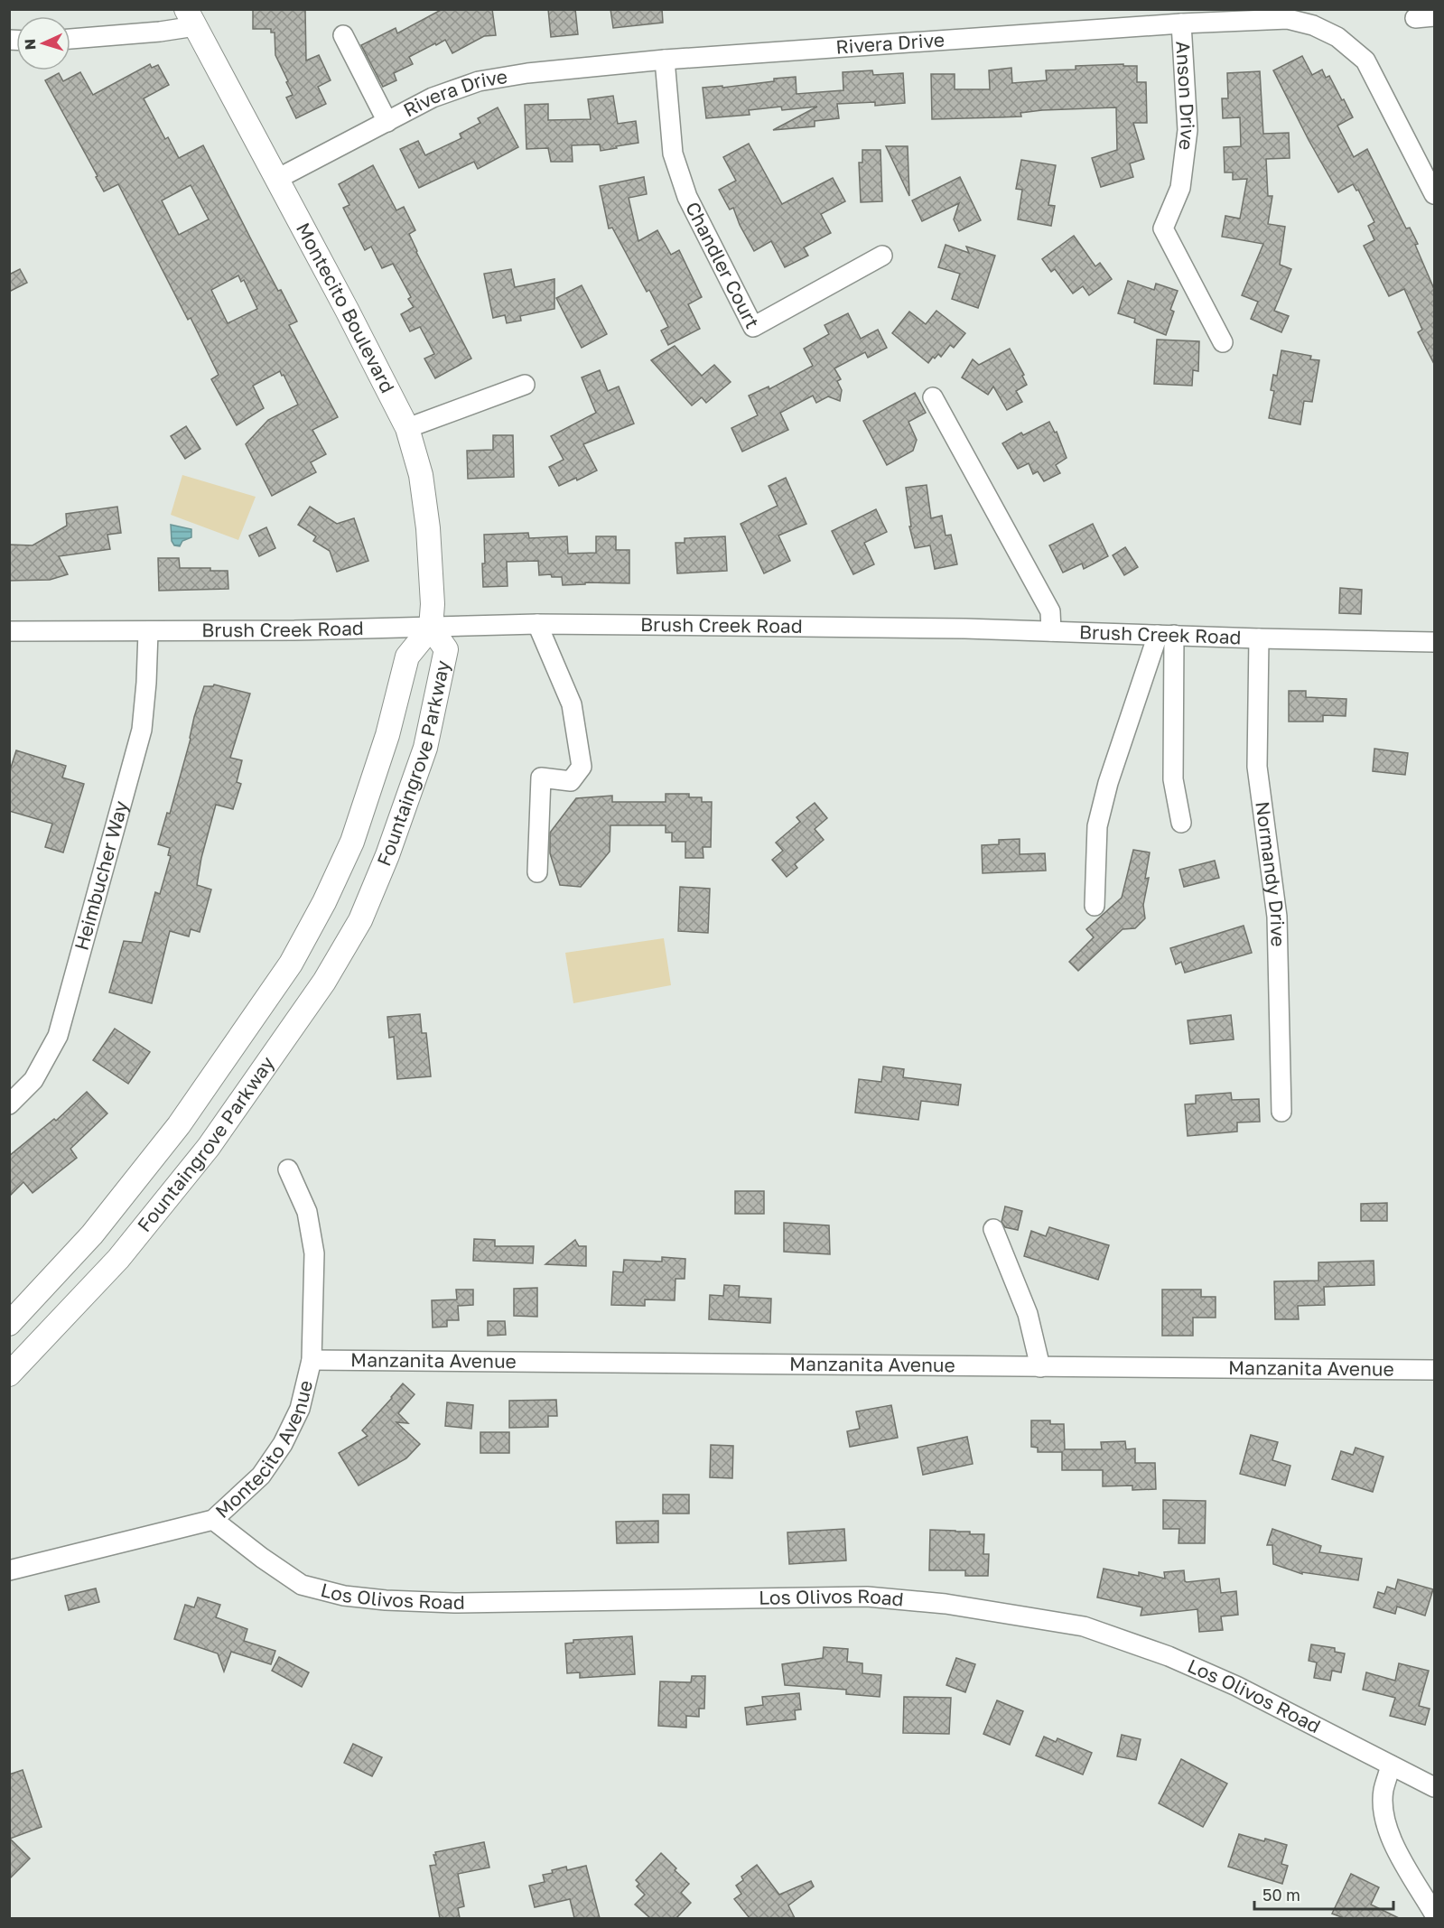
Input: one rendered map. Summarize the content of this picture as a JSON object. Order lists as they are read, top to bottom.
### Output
{
  "streets": {
    "main road": ["Montecito Boulevard", "Fountaingrove Parkway"],
    "street": [
      "Rivera Drive",
      "Anson Drive",
      "Chandler Court",
      "Brush Creek Road",
      "Normandy Drive",
      "Heimbucher Way",
      "Manzanita Avenue",
      "Montecito Avenue",
      "Los Olivos Road"
    ]
  },
  "crossings": [
    ["Rivera Drive", "Anson Drive"],
    ["Rivera Drive", "Chandler Court"],
    ["Rivera Drive", "Montecito Boulevard"],
    ["Montecito Boulevard", "Brush Creek Road"],
    ["Montecito Boulevard", "Fountaingrove Parkway"],
    ["Brush Creek Road", "Fountaingrove Parkway"],
    ["Brush Creek Road", "Normandy Drive"],
    ["Brush Creek Road", "Heimbucher Way"],
    ["Manzanita Avenue", "Montecito Avenue"],
    ["Montecito Avenue", "Los Olivos Road"]
  ],
  "scale_bar": "50 m",
  "north": "left"
}
